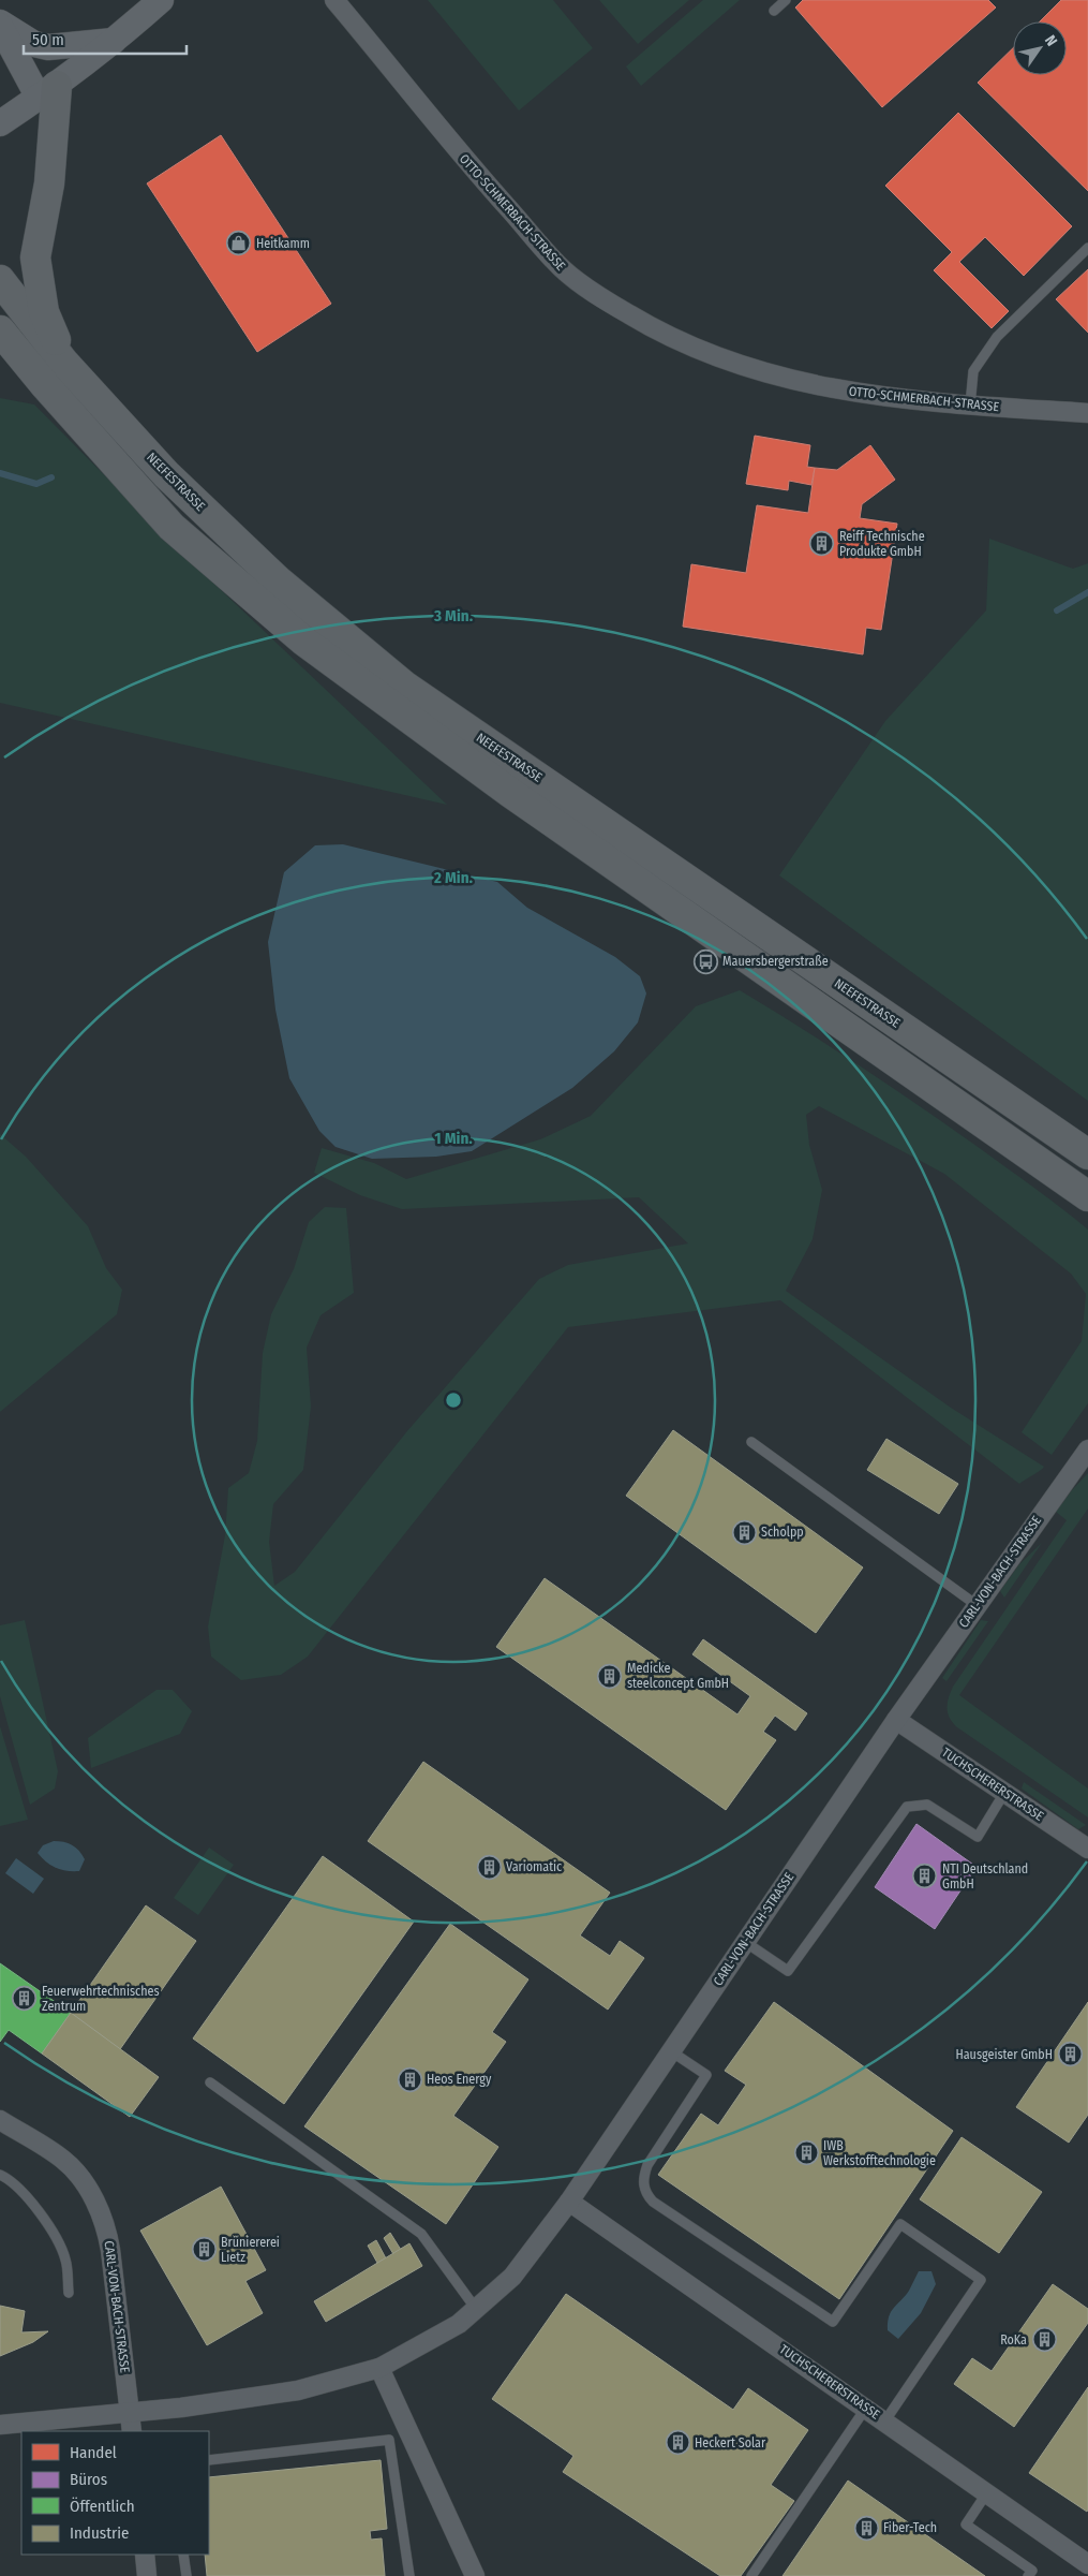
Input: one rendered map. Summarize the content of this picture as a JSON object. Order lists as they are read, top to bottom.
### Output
{
  "streets": {
    "main road": ["NEEFESTRASSE"],
    "street": ["OTTO-SCHMERBACH-STRASSE", "CARL-VON-BACH-STRASSE", "TUCHSCHERERSTRASSE"]
  },
  "crossings": [
    ["CARL-VON-BACH-STRASSE", "TUCHSCHERERSTRASSE"]
  ],
  "places": {
    "shop": ["Heitkamm"],
    "building": [
      "Reiff Technische Produkte GmbH",
      "Scholpp",
      "Medicke steelconcept GmbH",
      "Variomatic",
      "NTI Deutschland GmbH",
      "Feuerwehrtechnisches Zentrum",
      "Hausgeister GmbH",
      "Heos Energy",
      "IWB Werkstofftechnologie",
      "Brüniererei Lietz",
      "RoKa",
      "Heckert Solar",
      "Fiber-Tech"
    ],
    "bus stop": ["Mauersbergerstraße"]
  },
  "legend": [
    "Handel",
    "Büros",
    "Öffentlich",
    "Industrie"
  ],
  "scale_bar": "50 m",
  "north": "top right",
  "rings": ["3 Min.", "2 Min.", "1 Min."]
}
